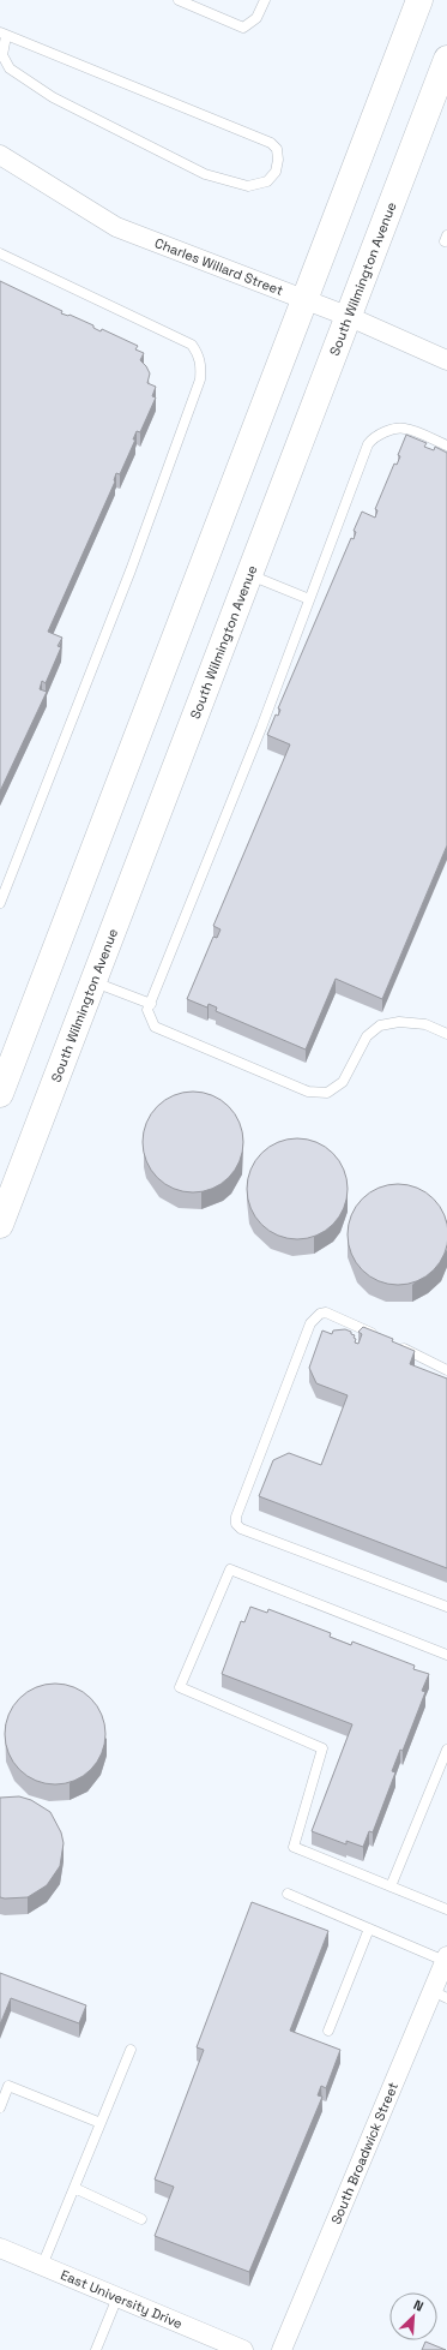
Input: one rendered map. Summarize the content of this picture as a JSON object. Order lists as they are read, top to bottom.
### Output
{
  "streets": {
    "main road": ["South Wilmington Avenue"],
    "street": ["Charles Willard Street", "South Broadwick Street", "East University Drive"]
  },
  "crossings": [
    ["Charles Willard Street", "South Wilmington Avenue"]
  ],
  "north": "top right"
}
